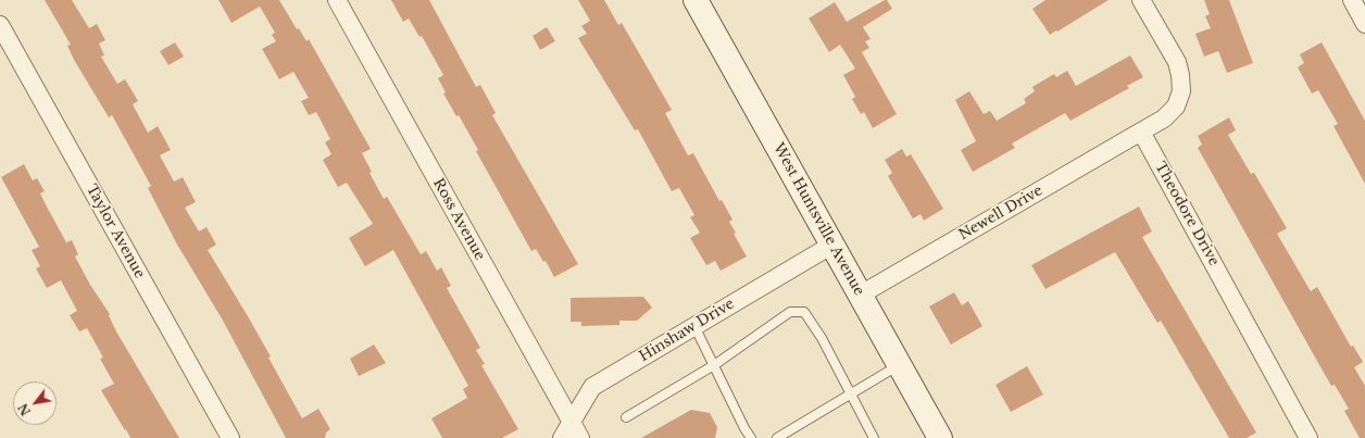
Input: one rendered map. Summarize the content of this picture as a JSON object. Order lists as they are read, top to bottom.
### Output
{
  "streets": {
    "main road": ["West Huntsville Avenue"],
    "street": [
      "Newell Drive",
      "Theodore Drive",
      "Ross Avenue",
      "Taylor Avenue",
      "Hinshaw Drive"
    ]
  },
  "crossings": [
    ["Newell Drive", "Theodore Drive"],
    ["Newell Drive", "West Huntsville Avenue"],
    ["Ross Avenue", "Hinshaw Drive"],
    ["West Huntsville Avenue", "Hinshaw Drive"]
  ],
  "north": "bottom left"
}
